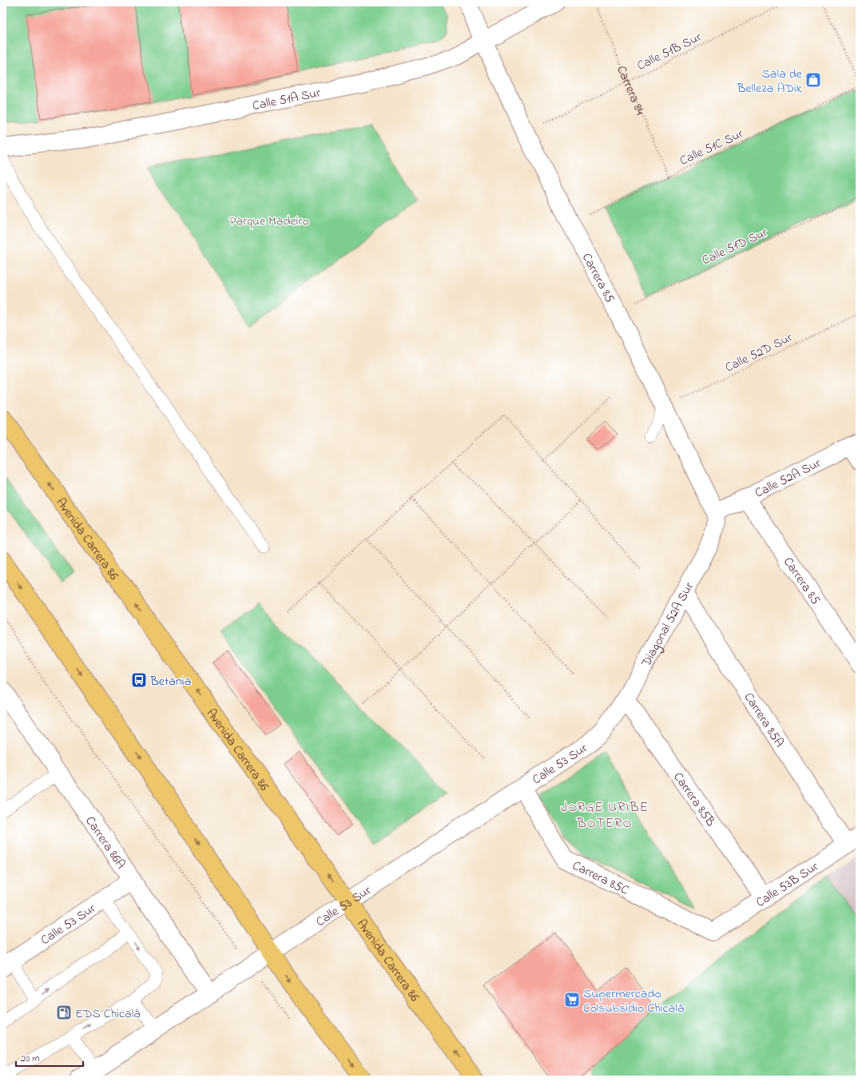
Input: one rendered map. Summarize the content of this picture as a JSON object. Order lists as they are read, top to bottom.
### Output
{
  "streets": {
    "main road": ["Avenida Carrera 86"],
    "street": [
      "Calle 51A Sur",
      "Carrera 85",
      "Calle 52A Sur",
      "Diagonal 52A Sur",
      "Carrera 85A",
      "Calle 53 Sur",
      "Carrera 85B",
      "Carrera 86A",
      "Carrera 85C",
      "Calle 53B Sur"
    ],
    "path": [
      "Calle 51B Sur",
      "Carrera 84",
      "Calle 51C Sur",
      "Calle 51D Sur",
      "Calle 52D Sur"
    ]
  },
  "crossings": [
    ["Calle 51B Sur", "Carrera 84"],
    ["Calle 51B Sur", "Carrera 85"],
    ["Carrera 84", "Calle 51C Sur"],
    ["Calle 51A Sur", "Carrera 85"],
    ["Calle 51C Sur", "Carrera 85"],
    ["Calle 51D Sur", "Carrera 85"],
    ["Carrera 85", "Calle 52D Sur"],
    ["Carrera 85", "Calle 52A Sur"],
    ["Carrera 85", "Diagonal 52A Sur"],
    ["Calle 52A Sur", "Diagonal 52A Sur"],
    ["Avenida Carrera 86", "Calle 53 Sur"],
    ["Diagonal 52A Sur", "Carrera 85A"],
    ["Diagonal 52A Sur", "Calle 53 Sur"],
    ["Diagonal 52A Sur", "Carrera 85B"],
    ["Carrera 85A", "Calle 53B Sur"],
    ["Calle 53 Sur", "Carrera 86A"],
    ["Calle 53 Sur", "Carrera 85C"],
    ["Carrera 85B", "Calle 53B Sur"],
    ["Carrera 85C", "Calle 53B Sur"]
  ],
  "districts": ["JORGE URIBE BOTERO"],
  "parks": ["Parque Madeiro"],
  "places": {
    "shop": ["Sala de Belleza ADik"],
    "bus stop": ["Betania"],
    "supermarket": ["Supermercado Colsubsidio Chicalà"],
    "fuel station": ["EDS Chicalá"]
  },
  "scale_bar": "20 m"
}
